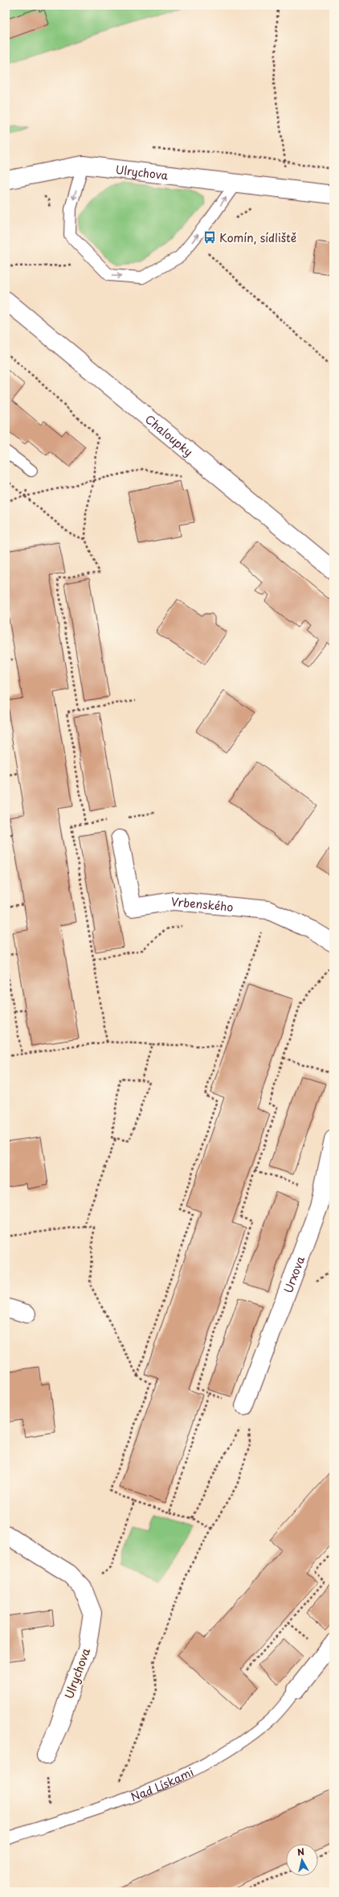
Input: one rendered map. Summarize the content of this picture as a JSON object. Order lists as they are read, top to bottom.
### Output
{
  "streets": {
    "street": [
      "Ulrychova",
      "Chaloupky",
      "Vrbenského",
      "Urxova"
    ],
    "lane": ["Nad Lískami"]
  },
  "places": {
    "bus stop": ["Komín, sídliště"]
  },
  "north": "top"
}
